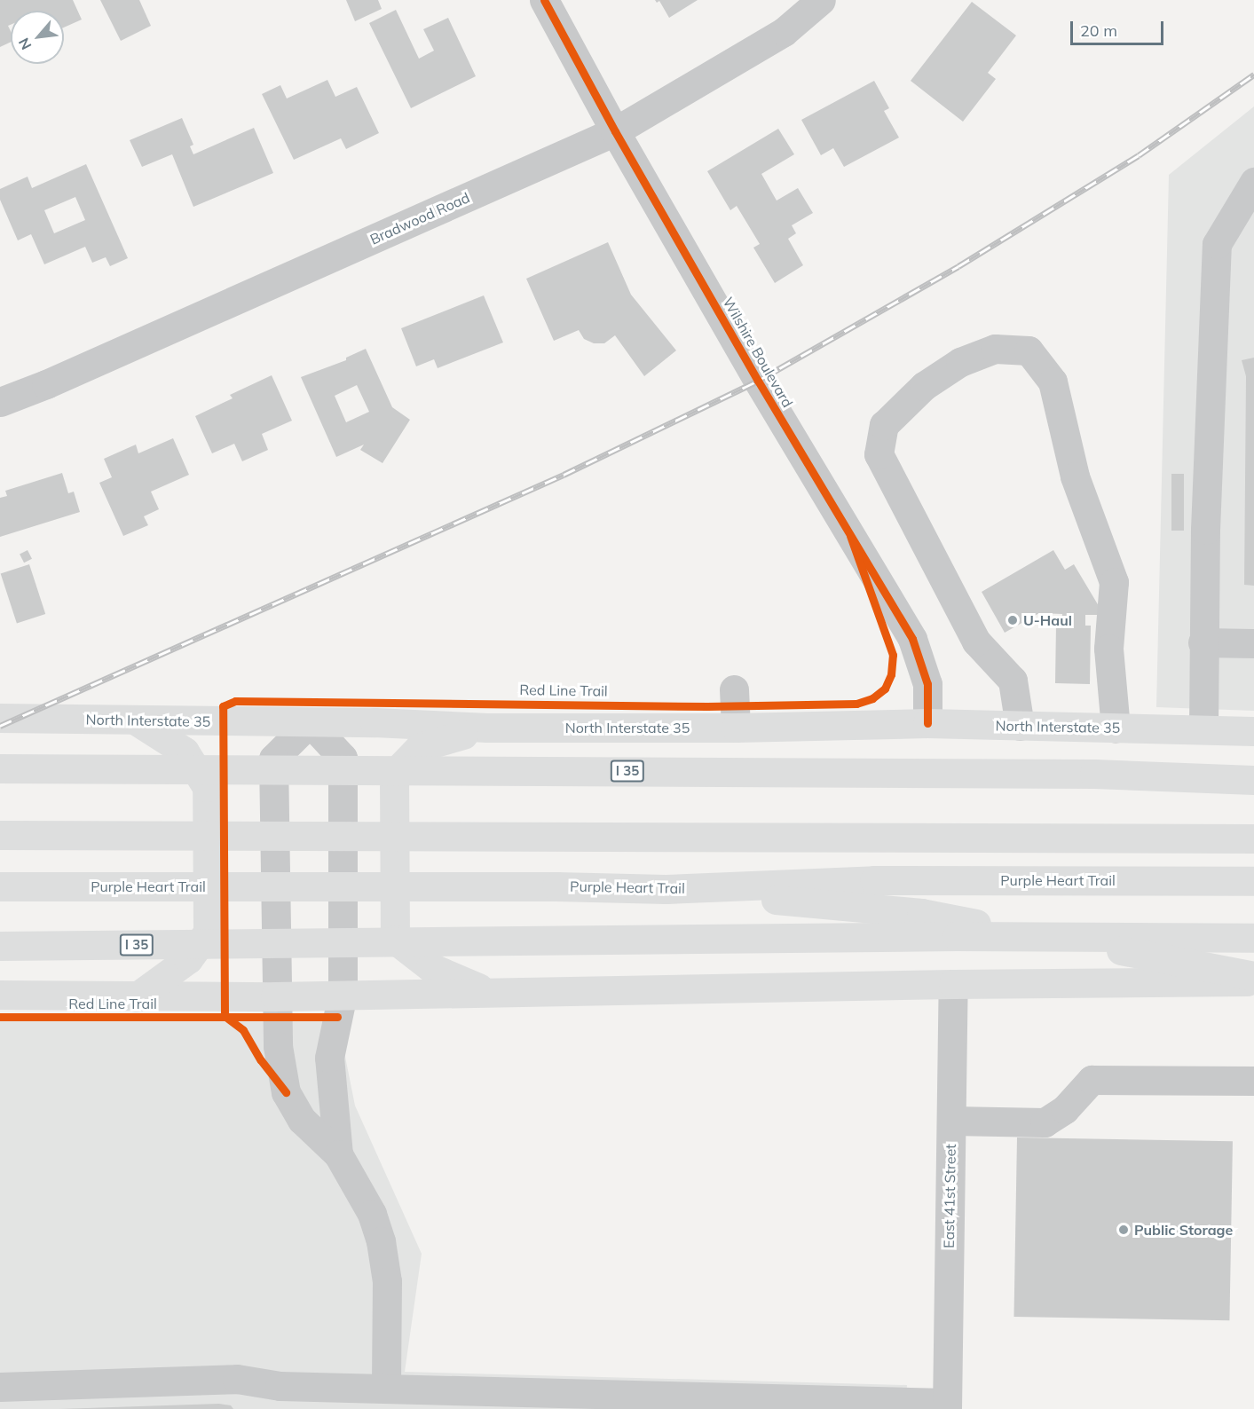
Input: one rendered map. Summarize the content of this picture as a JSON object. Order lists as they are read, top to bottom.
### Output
{
  "streets": {
    "main road": ["North Interstate 35", "I 35", "Purple Heart Trail"],
    "street": ["Bradwood Road", "Wilshire Boulevard", "East 41st Street"],
    "cycle path": ["Red Line Trail"]
  },
  "crossings": [
    ["Bradwood Road", "Wilshire Boulevard"],
    ["Wilshire Boulevard", "North Interstate 35"]
  ],
  "places": ["U-Haul", "Public Storage"],
  "scale_bar": "20 m",
  "north": "bottom left"
}
